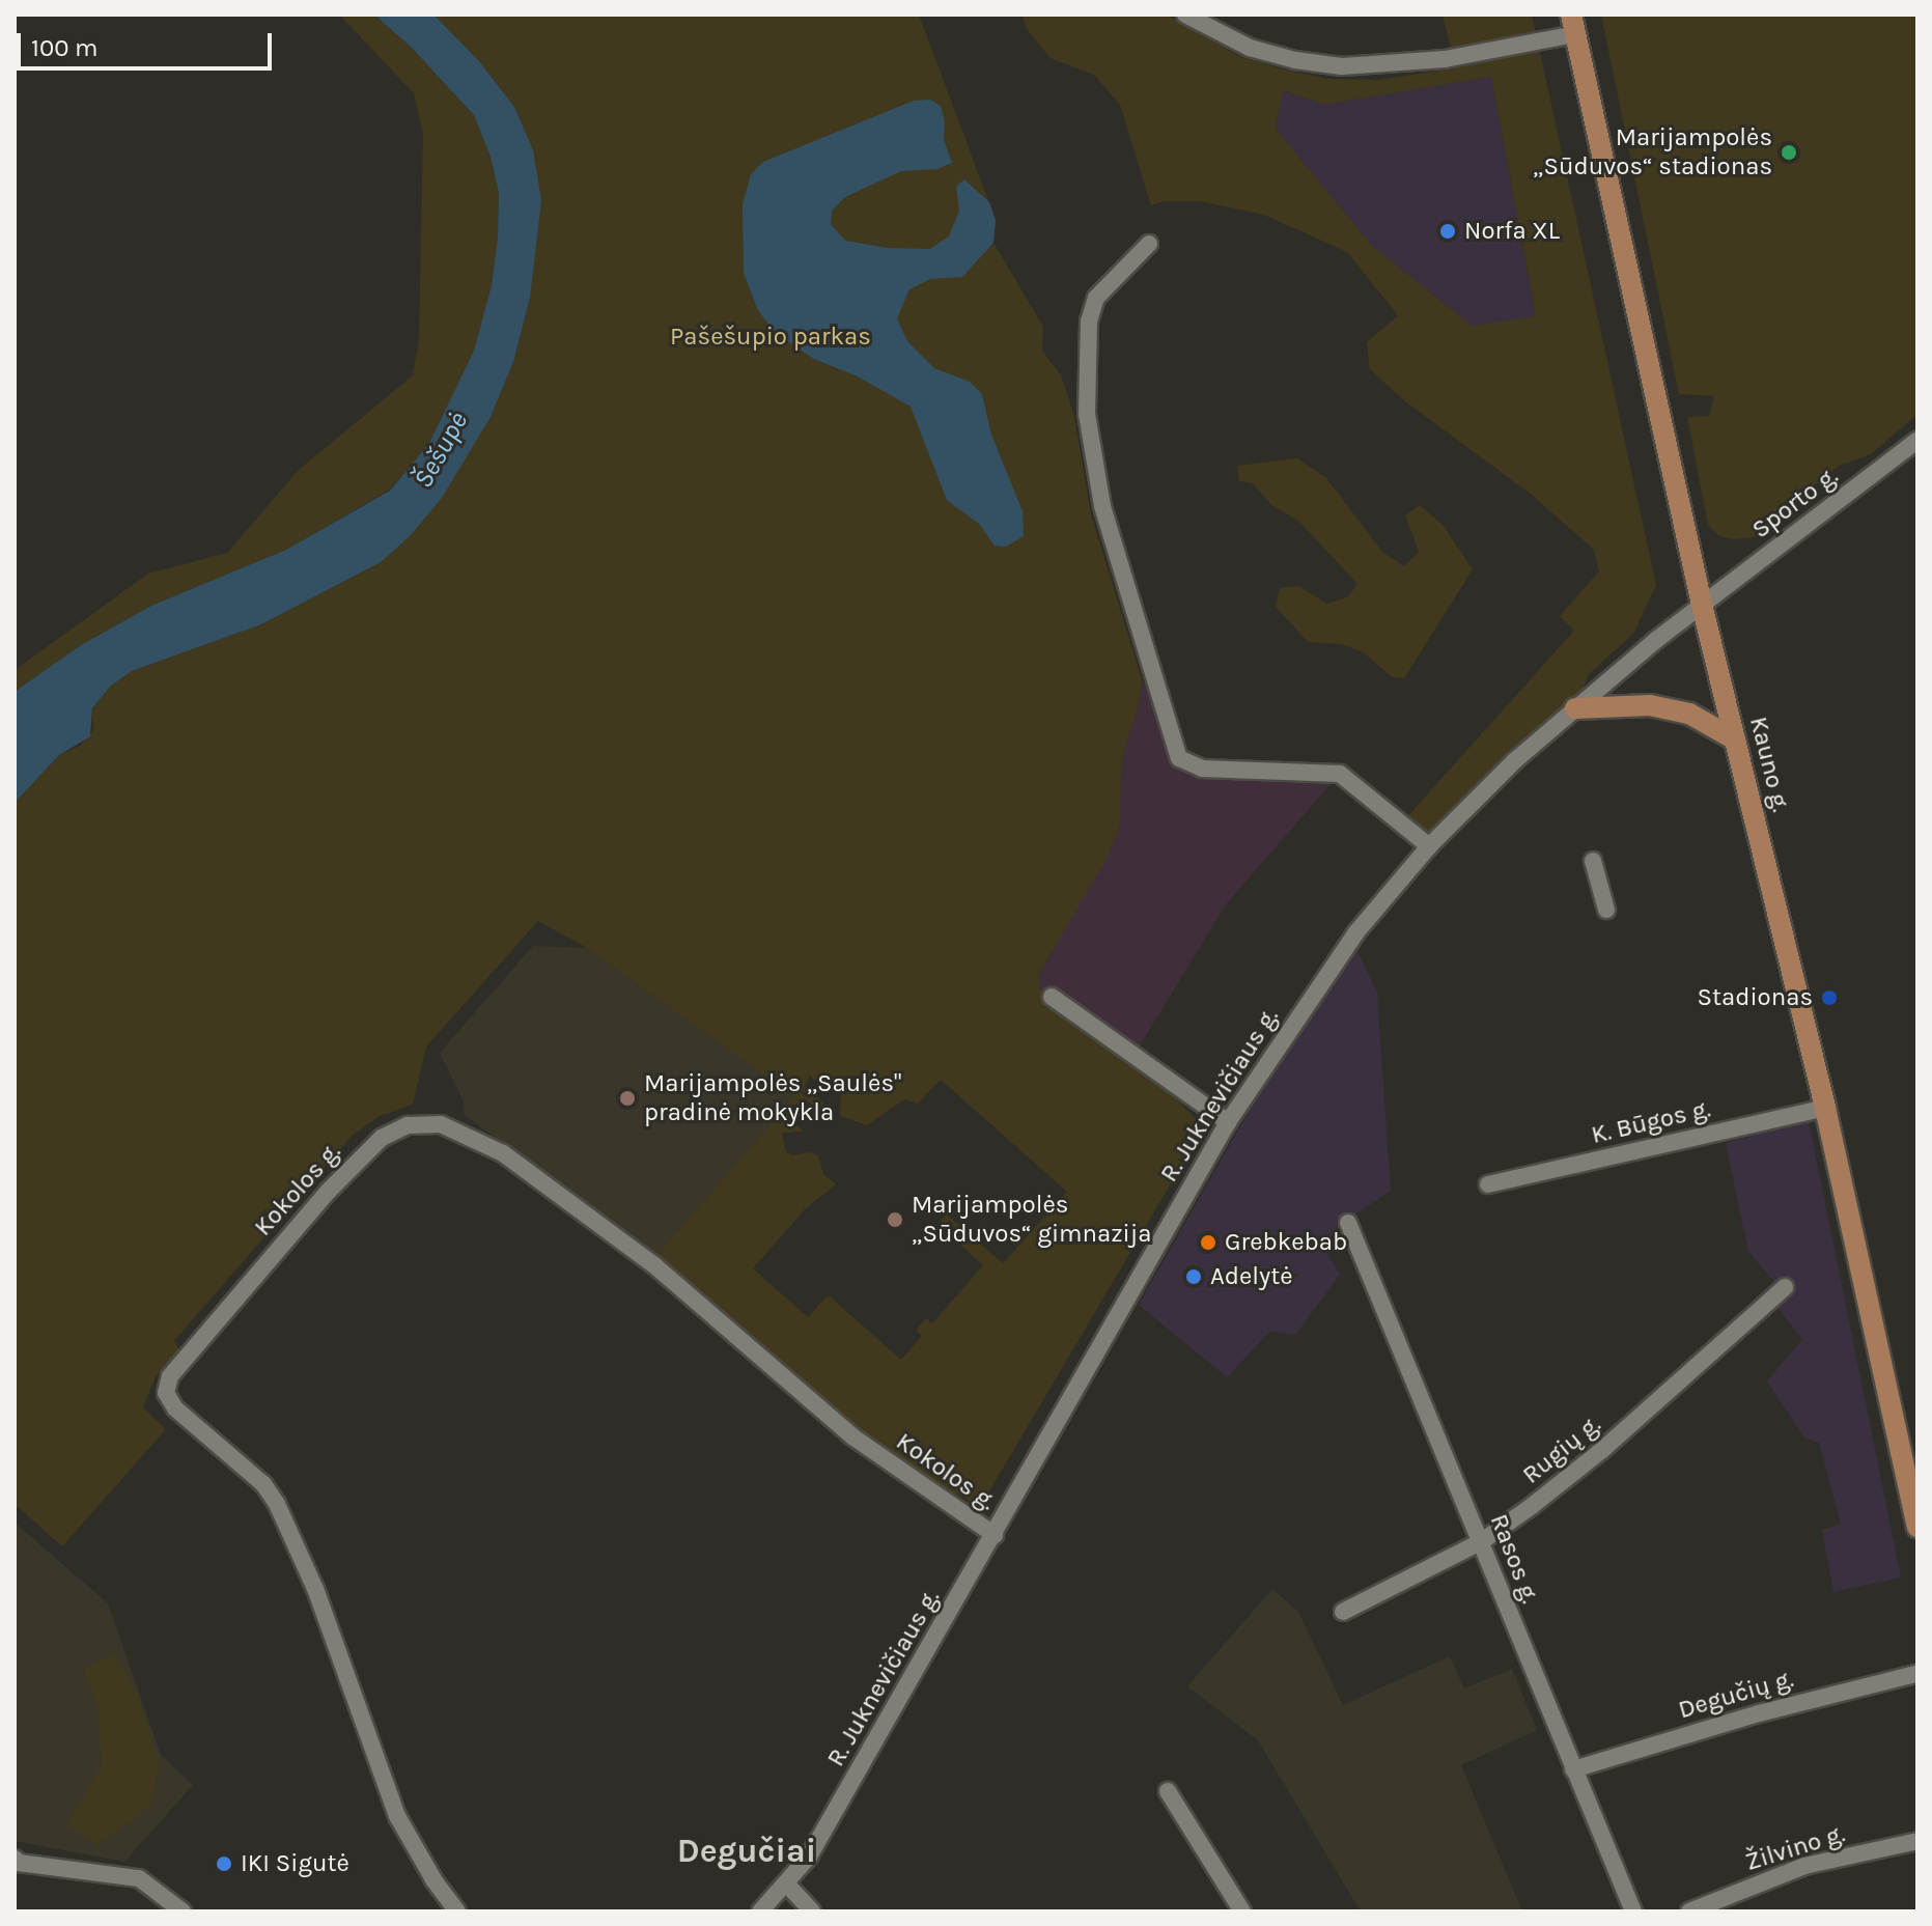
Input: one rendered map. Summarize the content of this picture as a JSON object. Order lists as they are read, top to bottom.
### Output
{
  "streets": {
    "main road": ["Kauno g."],
    "street": [
      "Sporto g.",
      "R. Juknevičiaus g.",
      "K. Būgos g.",
      "Kokolos g.",
      "Rugių g.",
      "Rasos g.",
      "Degučių g.",
      "Žilvino g."
    ]
  },
  "crossings": [
    ["Sporto g.", "Kauno g."],
    ["Sporto g.", "R. Juknevičiaus g."],
    ["Kauno g.", "R. Juknevičiaus g."],
    ["Kauno g.", "K. Būgos g."],
    ["R. Juknevičiaus g.", "Kokolos g."],
    ["Rugių g.", "Rasos g."],
    ["Rasos g.", "Degučių g."]
  ],
  "districts": ["Degučiai"],
  "water": ["Šešupė"],
  "parks": ["Pašešupio parkas"],
  "places": [
    "Marijampolės „Sūduvos“ stadionas",
    "Norfa XL",
    "Stadionas",
    "Marijampolės ,,Saulės\" pradinė mokykla",
    "Marijampolės „Sūduvos“ gimnazija",
    "Grebkebab",
    "Adelytė",
    "IKI Sigutė"
  ],
  "scale_bar": "100 m"
}
